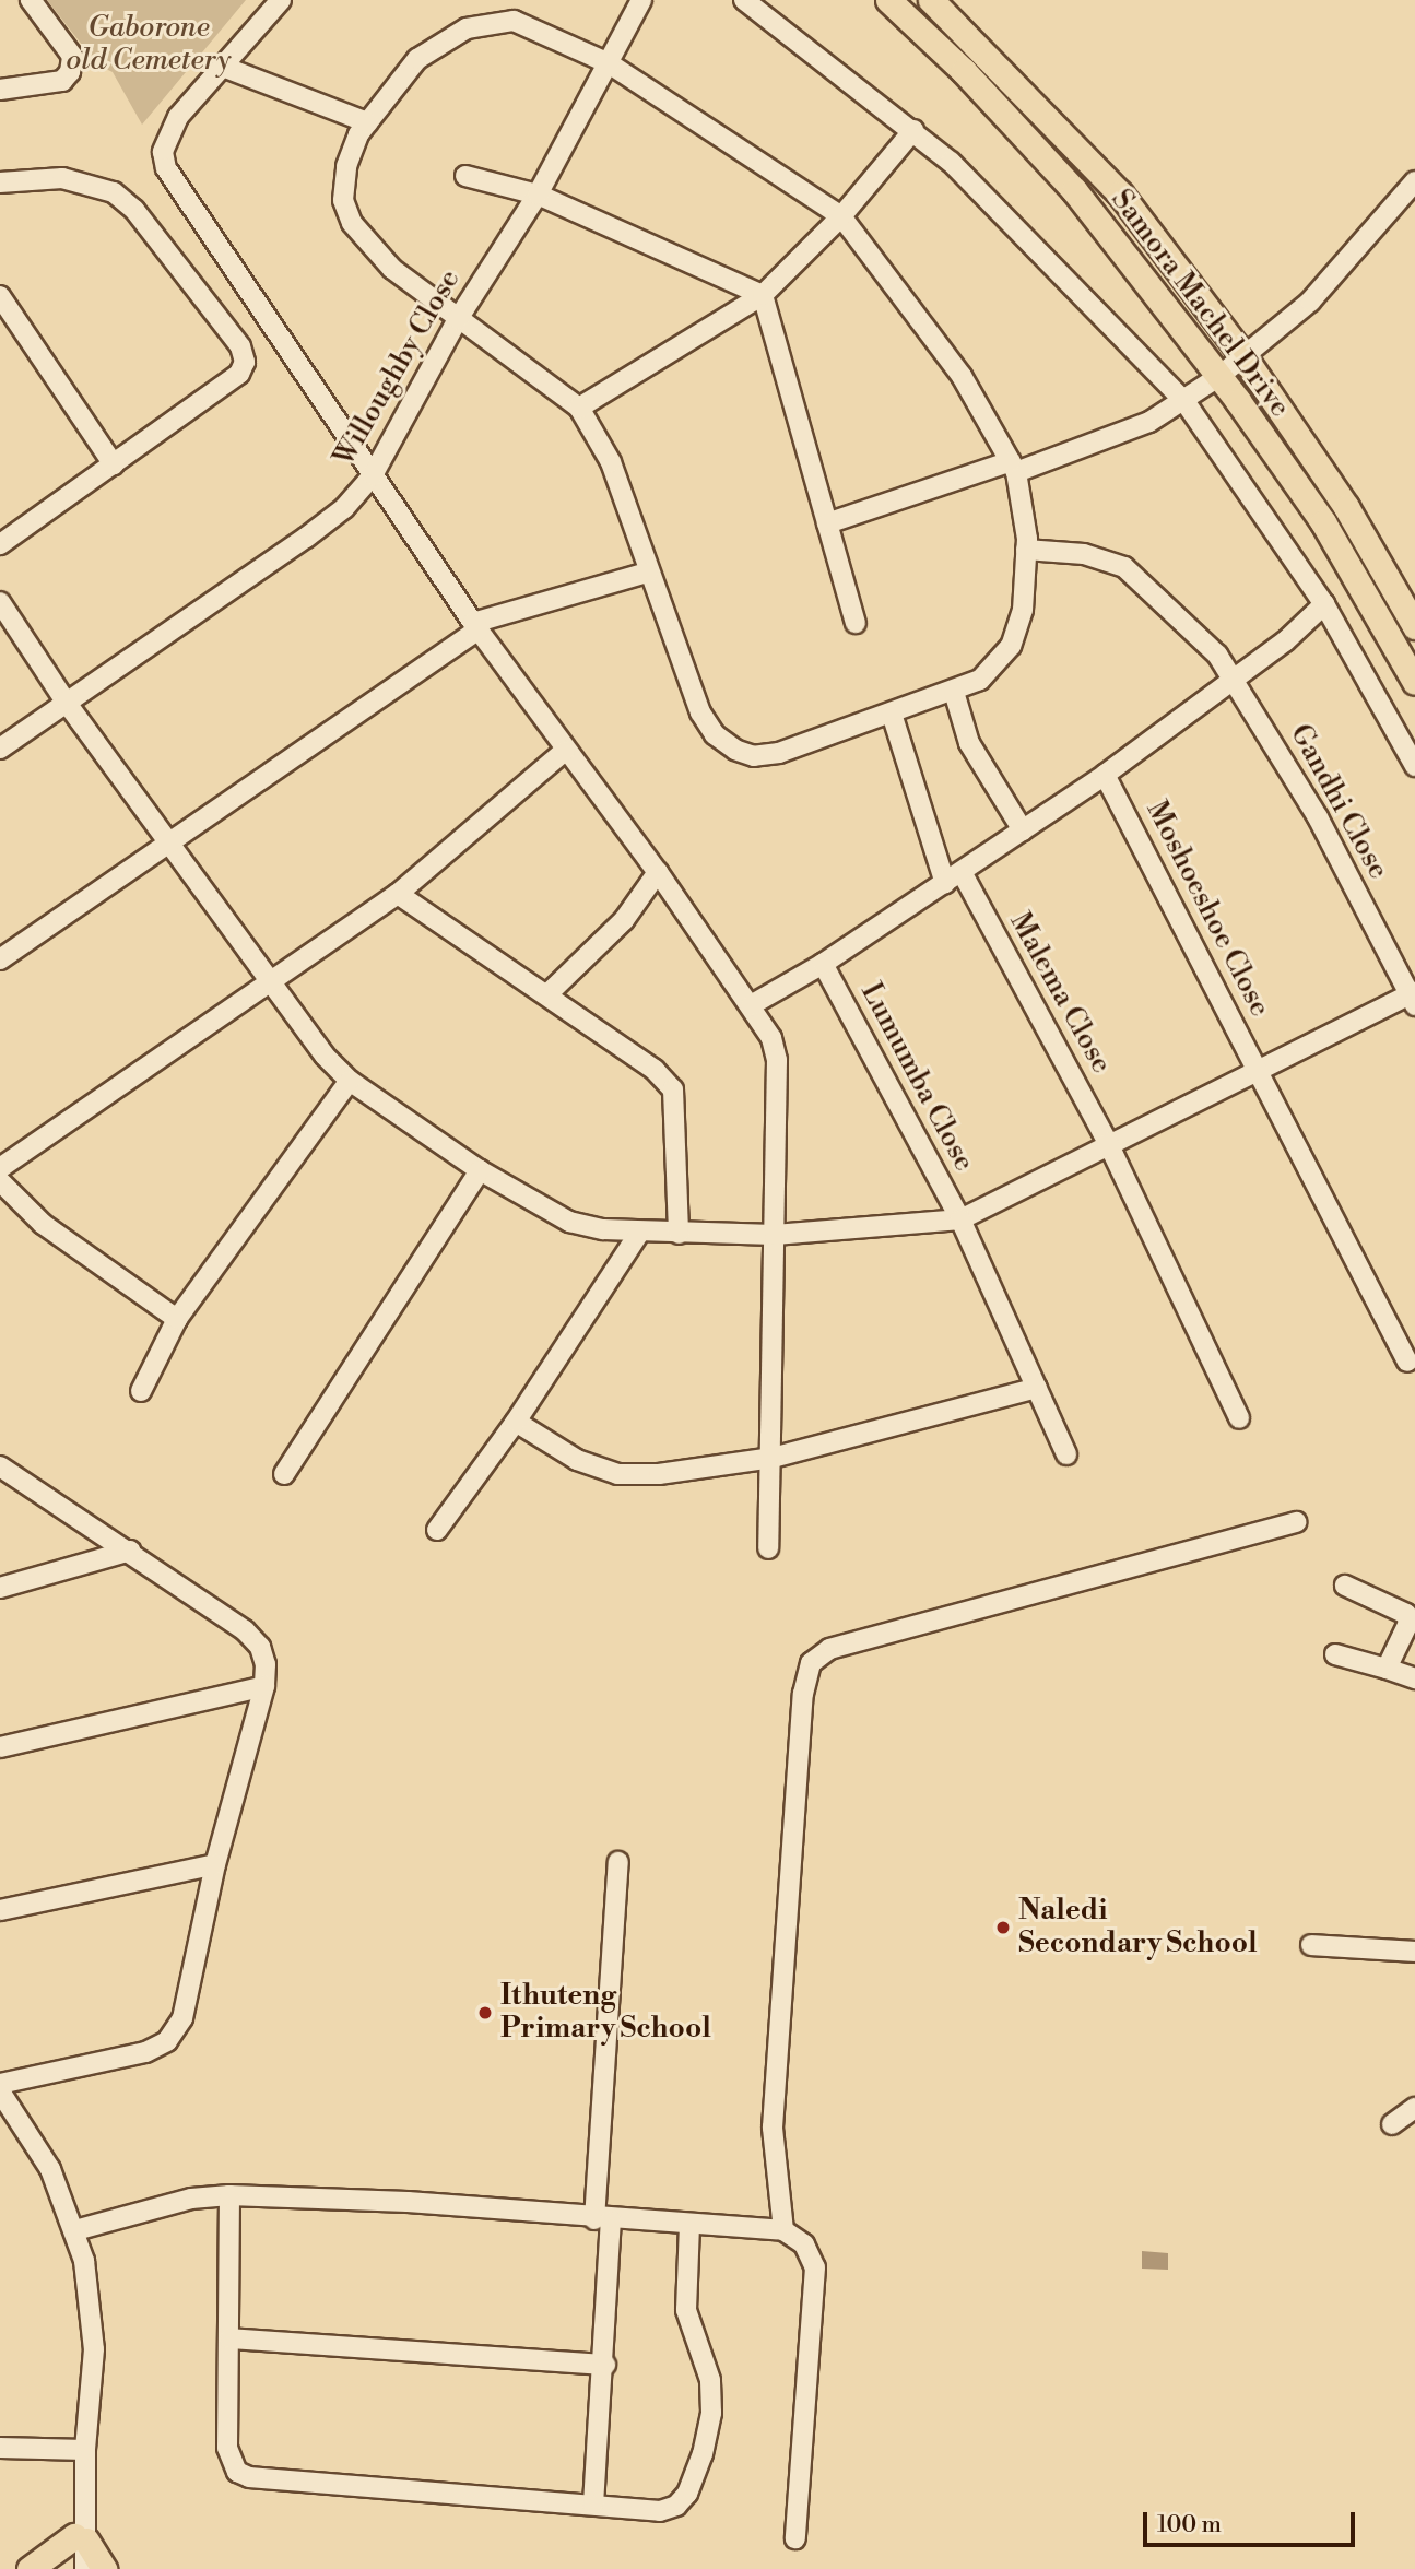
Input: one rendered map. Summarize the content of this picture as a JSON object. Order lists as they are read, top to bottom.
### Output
{
  "streets": {
    "main road": ["Samora Machel Drive"],
    "street": [
      "Willoughby Close",
      "Gandhi Close",
      "Moshoeshoe Close",
      "Malema Close",
      "Lumumba Close"
    ]
  },
  "parks": ["Gaborone old Cemetery"],
  "places": ["Naledi Secondary School", "Ithuteng Primary School"],
  "scale_bar": "100 m"
}
